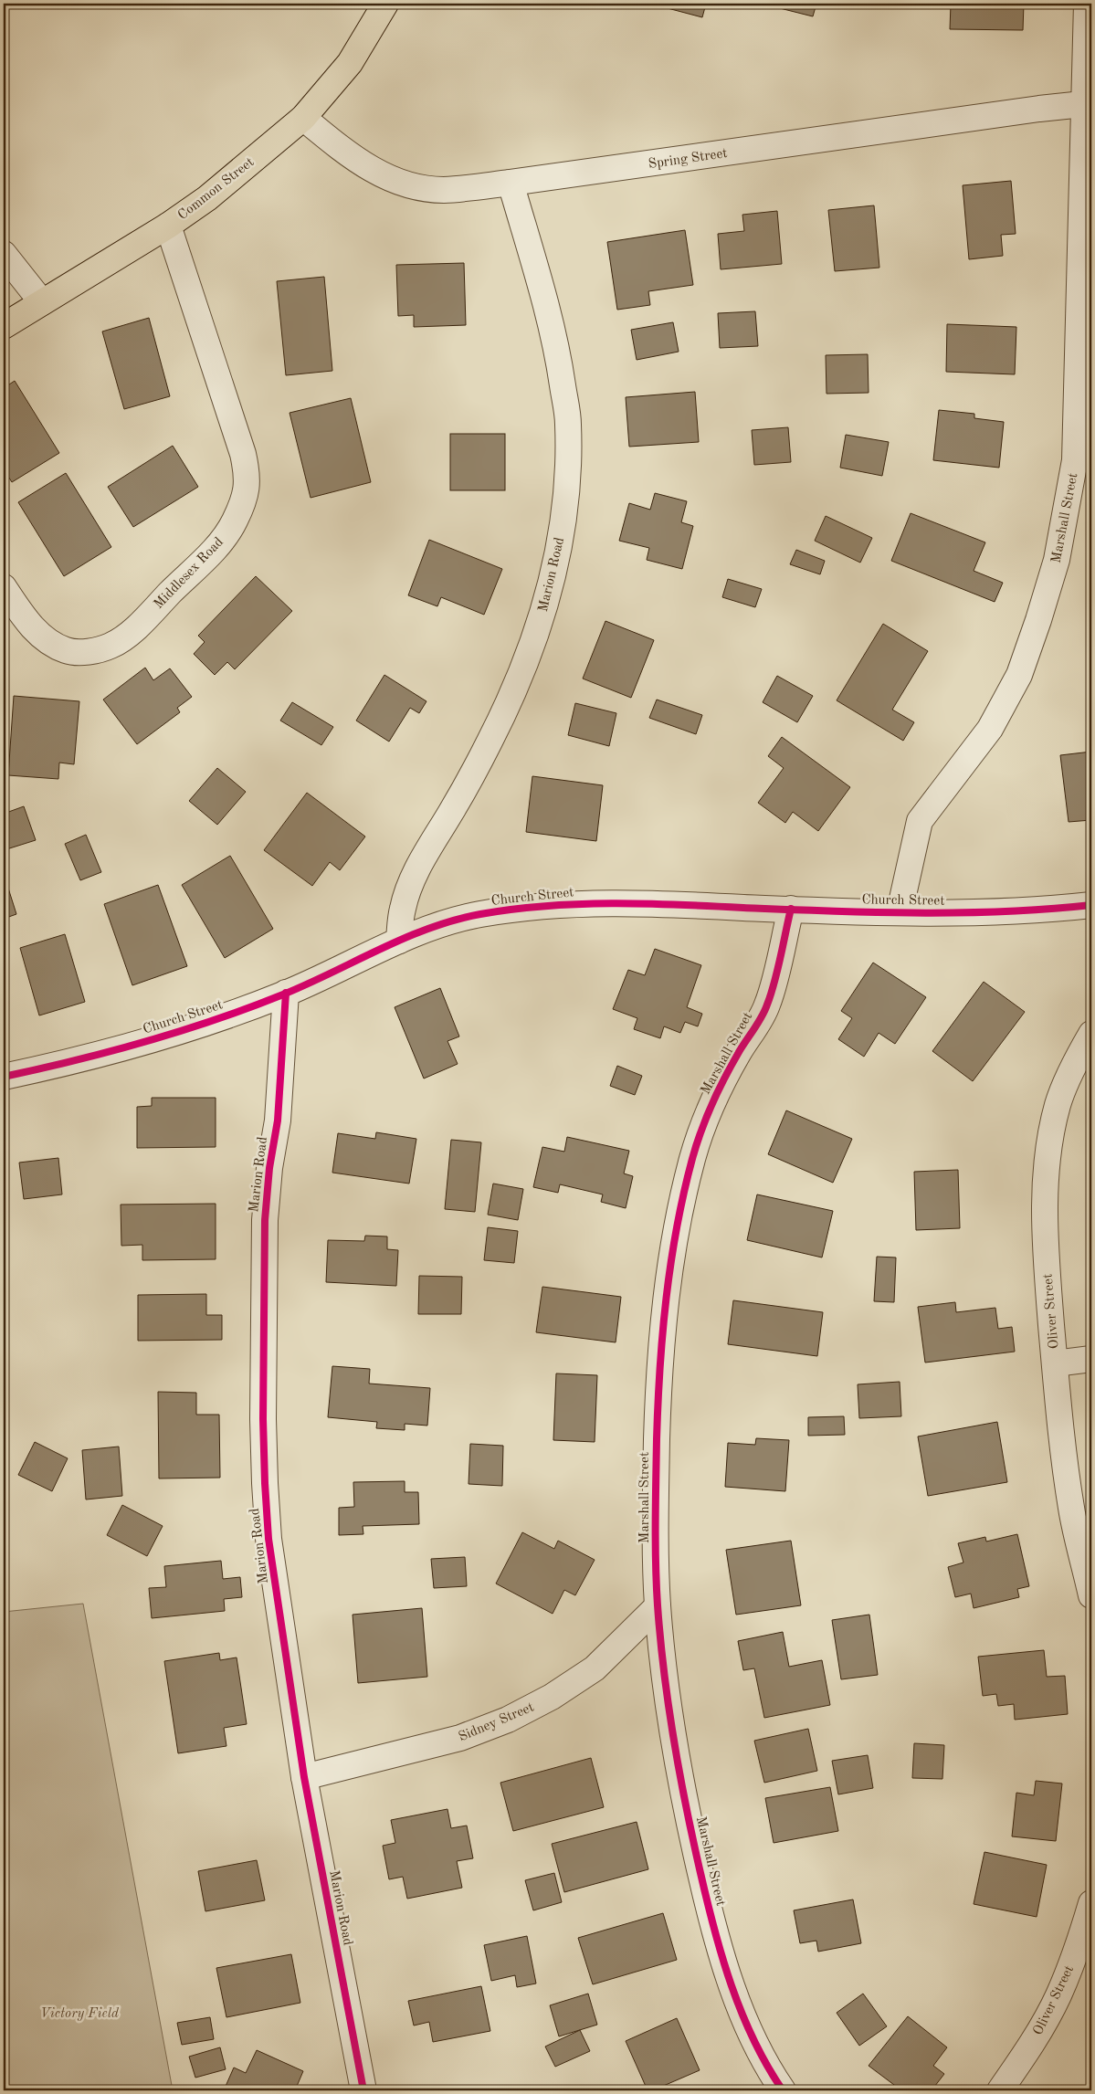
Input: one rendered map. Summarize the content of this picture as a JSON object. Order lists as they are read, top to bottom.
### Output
{
  "streets": {
    "main road": ["Common Street"],
    "street": [
      "Spring Street",
      "Marshall Street",
      "Middlesex Road",
      "Marion Road",
      "Church Street",
      "Oliver Street",
      "Sidney Street"
    ]
  },
  "crossings": [
    ["Spring Street", "Common Street"],
    ["Spring Street", "Marshall Street"],
    ["Spring Street", "Marion Road"],
    ["Common Street", "Middlesex Road"],
    ["Marshall Street", "Church Street"],
    ["Marshall Street", "Sidney Street"],
    ["Marion Road", "Church Street"],
    ["Marion Road", "Sidney Street"]
  ],
  "parks": ["Victory Field"]
}
